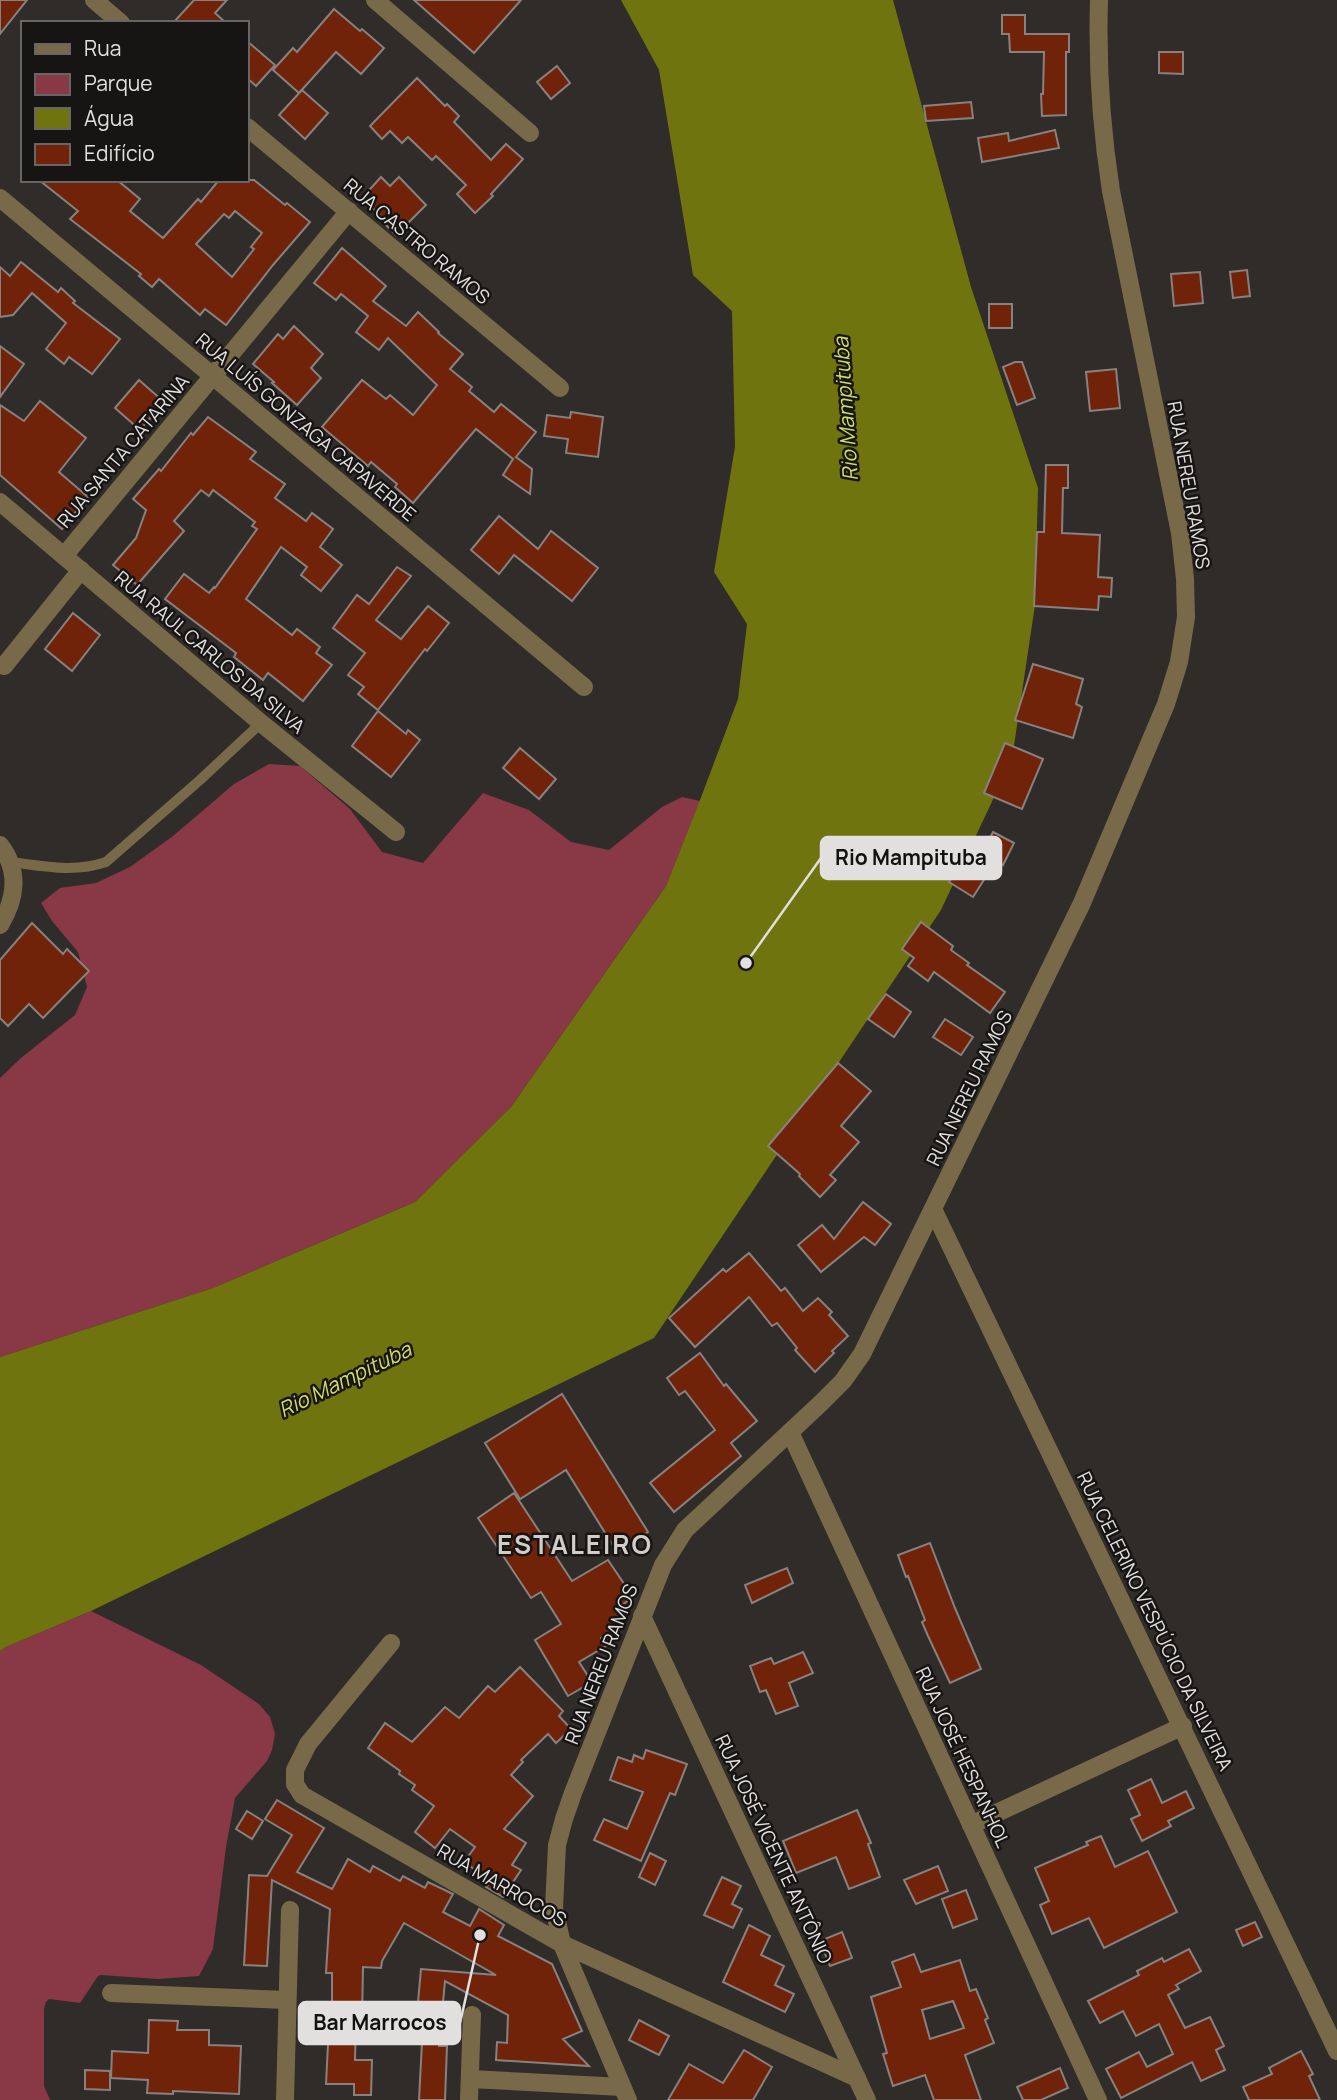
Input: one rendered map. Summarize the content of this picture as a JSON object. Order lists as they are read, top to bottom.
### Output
{
  "streets": {
    "street": [
      "RUA CASTRO RAMOS",
      "RUA LUÍS GONZAGA CAPAVERDE",
      "RUA SANTA CATARINA",
      "RUA NEREU RAMOS",
      "RUA RAUL CARLOS DA SILVA",
      "RUA CELERINO VESPÚCIO DA SILVEIRA",
      "RUA JOSÉ HESPANHOL",
      "RUA JOSÉ VICENTE ANTÔNIO",
      "RUA MARROCOS"
    ]
  },
  "crossings": [
    ["RUA CASTRO RAMOS", "RUA SANTA CATARINA"],
    ["RUA LUÍS GONZAGA CAPAVERDE", "RUA SANTA CATARINA"],
    ["RUA SANTA CATARINA", "RUA RAUL CARLOS DA SILVA"],
    ["RUA NEREU RAMOS", "RUA CELERINO VESPÚCIO DA SILVEIRA"],
    ["RUA NEREU RAMOS", "RUA JOSÉ HESPANHOL"],
    ["RUA NEREU RAMOS", "RUA JOSÉ VICENTE ANTÔNIO"],
    ["RUA NEREU RAMOS", "RUA MARROCOS"],
    ["RUA JOSÉ VICENTE ANTÔNIO", "RUA MARROCOS"]
  ],
  "districts": ["ESTALEIRO"],
  "water": ["Rio Mampituba"],
  "places": ["Rio Mampituba", "Bar Marrocos"],
  "legend": [
    "Rua",
    "Parque",
    "Água",
    "Edifício"
  ]
}
